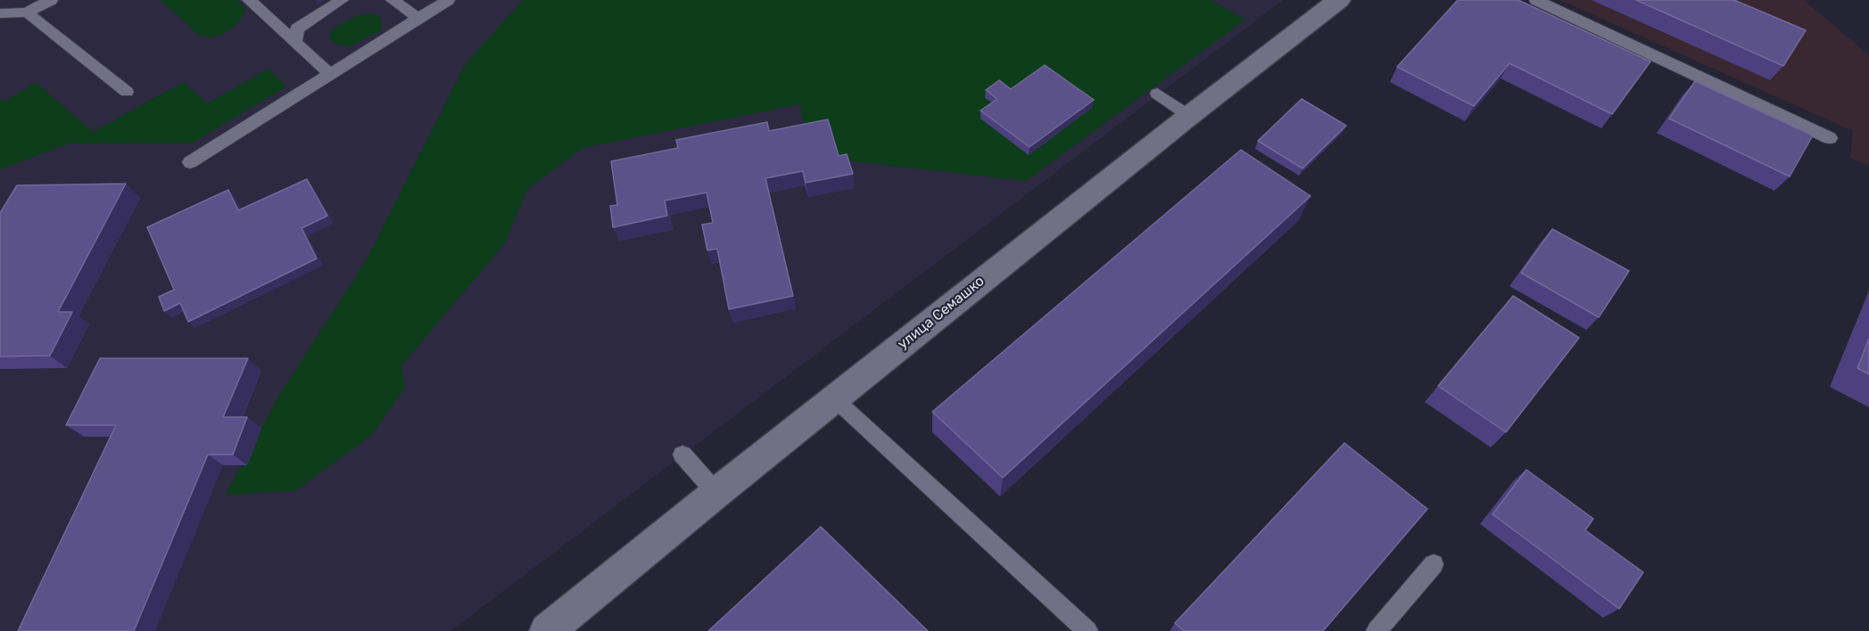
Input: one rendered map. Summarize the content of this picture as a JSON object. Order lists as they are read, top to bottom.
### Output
{
  "streets": {
    "street": ["улица Семашко"]
  }
}
